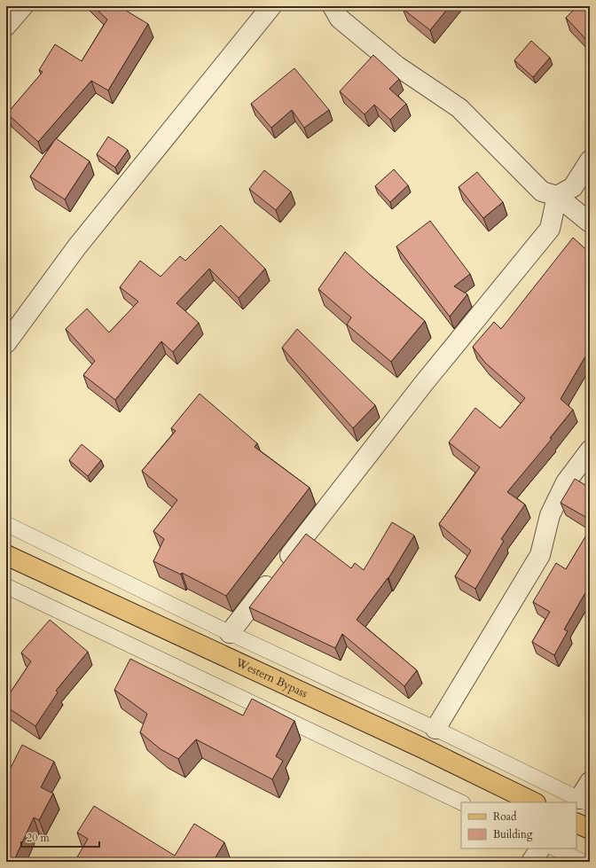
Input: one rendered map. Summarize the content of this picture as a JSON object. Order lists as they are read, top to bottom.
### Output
{
  "streets": {
    "main road": ["Western Bypass"]
  },
  "legend": ["Road", "Building"],
  "scale_bar": "20 m"
}
